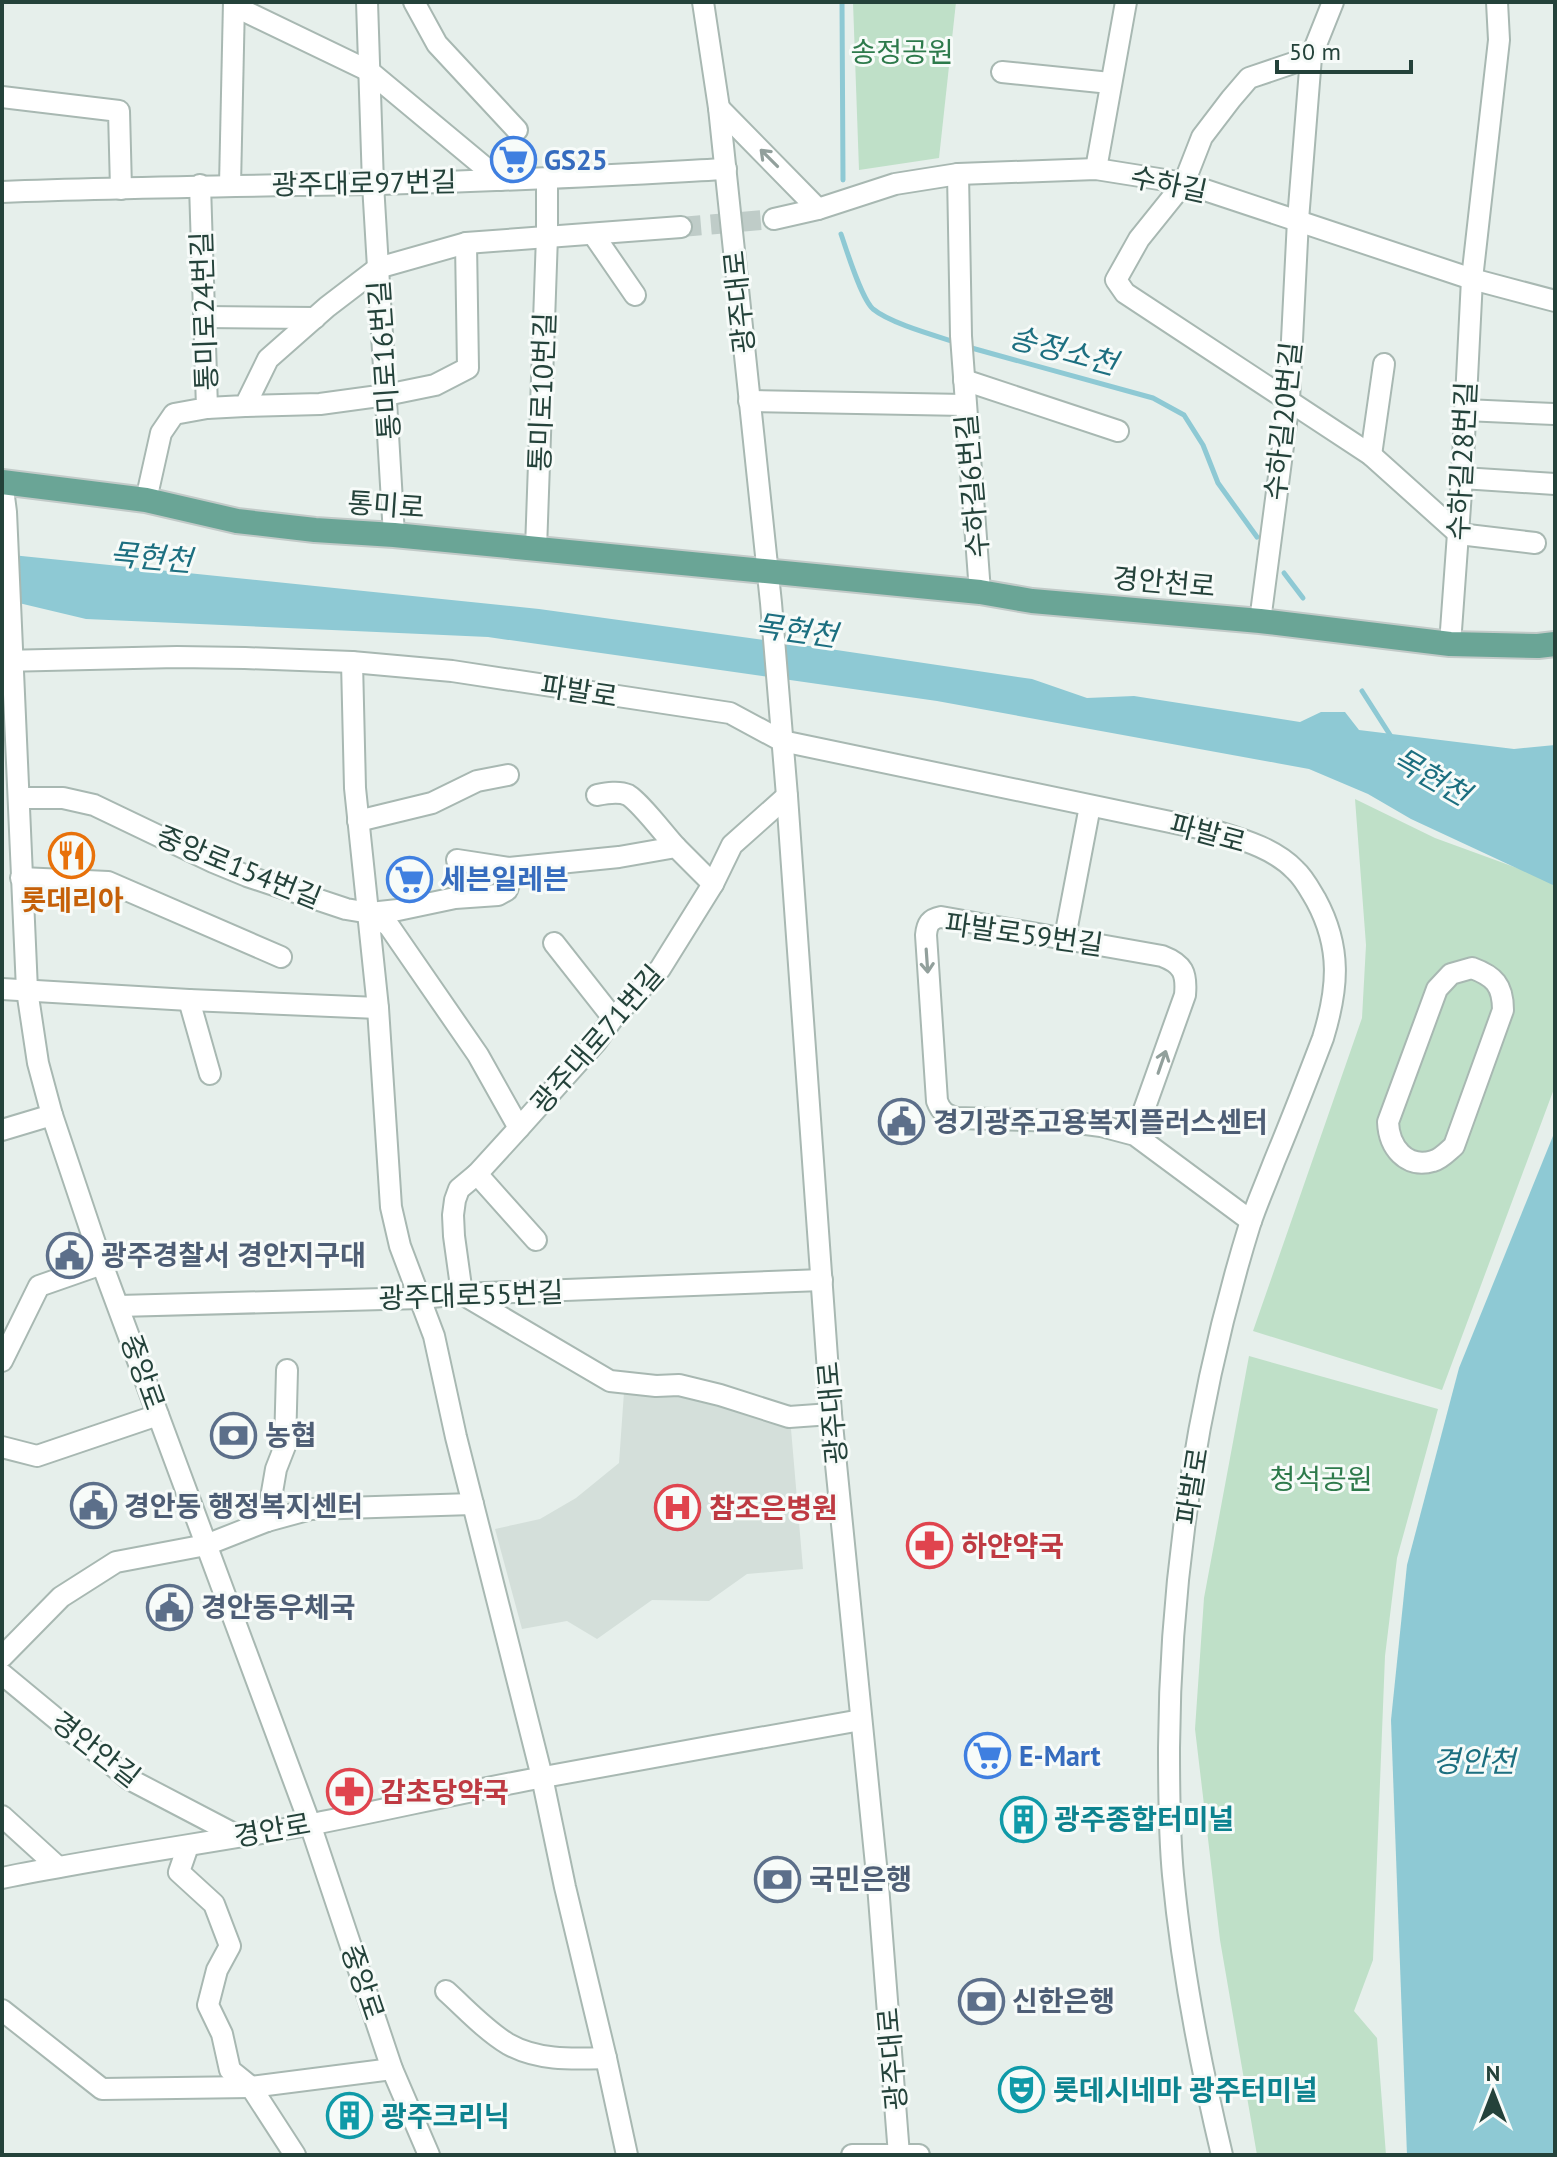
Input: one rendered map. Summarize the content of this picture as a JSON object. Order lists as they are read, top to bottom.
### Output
{
  "streets": {
    "main road": ["통미로", "경안천로"],
    "street": [
      "광주대로97번길",
      "수하길",
      "광주대로",
      "통미로24번길",
      "통미로16번길",
      "통미로10번길",
      "수하길20번길",
      "수하길28번길",
      "수하길6번길",
      "파발로",
      "중앙로154번길",
      "파발로59번길",
      "광주대로71번길",
      "광주대로55번길",
      "중앙로",
      "경안안길",
      "경안로"
    ]
  },
  "crossings": [
    ["광주대로97번길", "광주대로"],
    ["광주대로97번길", "통미로24번길"],
    ["광주대로97번길", "통미로16번길"],
    ["광주대로97번길", "통미로10번길"],
    ["수하길", "수하길20번길"],
    ["수하길", "수하길28번길"],
    ["수하길", "수하길6번길"],
    ["광주대로", "통미로"],
    ["광주대로", "경안천로"],
    ["광주대로", "파발로"],
    ["광주대로", "광주대로71번길"],
    ["광주대로", "광주대로55번길"],
    ["광주대로", "경안로"],
    ["통미로24번길", "통미로"],
    ["통미로16번길", "통미로"],
    ["통미로10번길", "통미로"],
    ["수하길20번길", "경안천로"],
    ["수하길28번길", "경안천로"],
    ["수하길6번길", "경안천로"],
    ["통미로", "경안천로"],
    ["통미로", "중앙로"],
    ["파발로", "파발로59번길"],
    ["파발로", "중앙로"],
    ["중앙로154번길", "중앙로"],
    ["광주대로71번길", "광주대로55번길"],
    ["광주대로55번길", "중앙로"],
    ["중앙로", "경안로"],
    ["경안안길", "경안로"]
  ],
  "water": ["송정소천", "목현천", "경안천"],
  "parks": ["송정공원", "청석공원"],
  "places": {
    "supermarket": ["GS25", "세븐일레븐", "E-Mart"],
    "restaurant": ["롯데리아"],
    "public building": [
      "경기광주고용복지플러스센터",
      "광주경찰서 경안지구대",
      "경안동 행정복지센터",
      "경안동우체국"
    ],
    "bank": ["농협", "국민은행", "신한은행"],
    "hospital": ["참조은병원"],
    "pharmacy": ["하얀약국", "감초당약국"],
    "building": ["광주종합터미널", "광주크리닉"],
    "theatre": ["롯데시네마 광주터미널"]
  },
  "scale_bar": "50 m",
  "north": "top"
}
